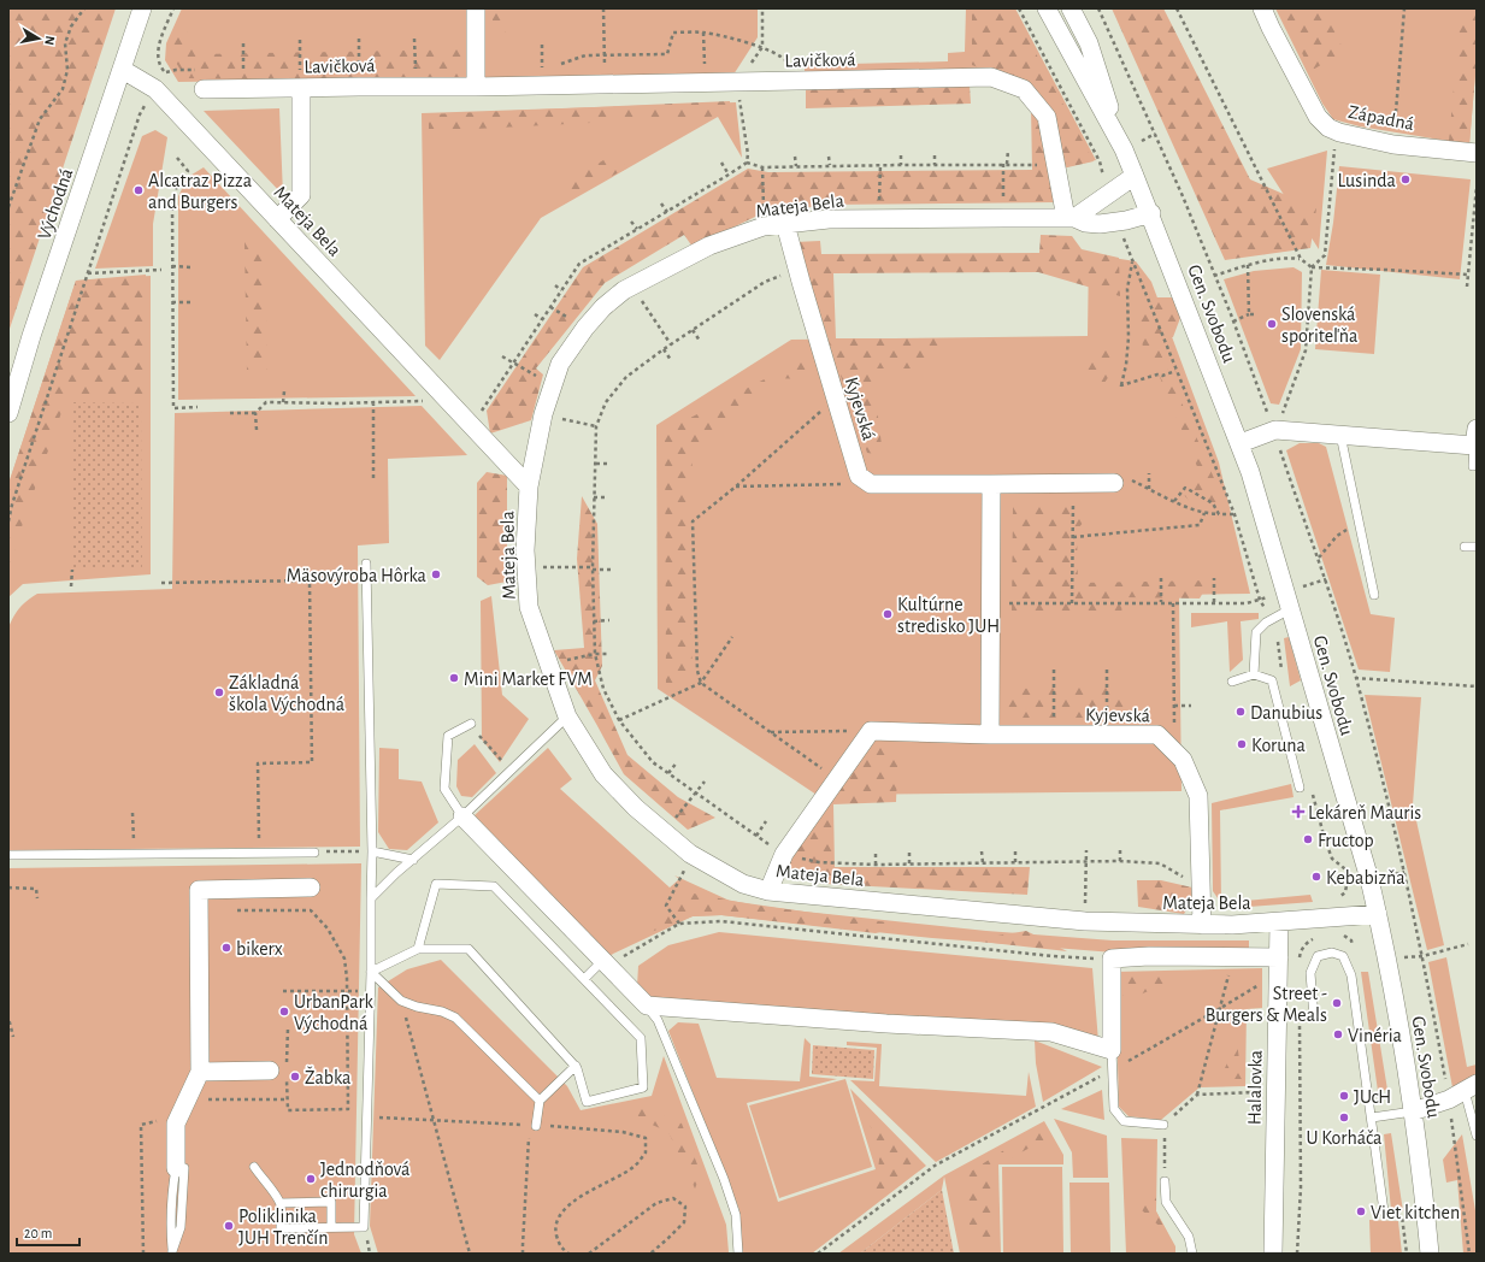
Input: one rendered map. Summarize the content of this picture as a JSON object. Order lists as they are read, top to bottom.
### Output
{
  "streets": {
    "street": [
      "Lavičková",
      "Západná",
      "Východná",
      "Mateja Bela",
      "Gen. Svobodu",
      "Kyjevská",
      "Halalovka"
    ]
  },
  "crossings": [
    ["Lavičková", "Mateja Bela"],
    ["Mateja Bela", "Gen. Svobodu"],
    ["Mateja Bela", "Kyjevská"],
    ["Mateja Bela", "Halalovka"]
  ],
  "places": {
    "other": [
      "Lusinda",
      "Alcatraz Pizza and Burgers",
      "Slovenská sporiteľňa",
      "Mäsovýroba Hôrka",
      "Kultúrne stredisko JUH",
      "Mini Market FVM",
      "Základná škola Východná",
      "Danubius",
      "Koruna",
      "Fructop",
      "Kebabizňa",
      "bikerx",
      "Street - Burgers & Meals",
      "UrbanPark Východná",
      "Vinéria",
      "Žabka",
      "JUcH",
      "U Korháča",
      "Jednodňová chirurgia",
      "Viet kitchen",
      "Poliklinika JUH Trenčín"
    ],
    "health": ["Lekáreň Mauris"]
  },
  "scale_bar": "20 m",
  "north": "right"
}
